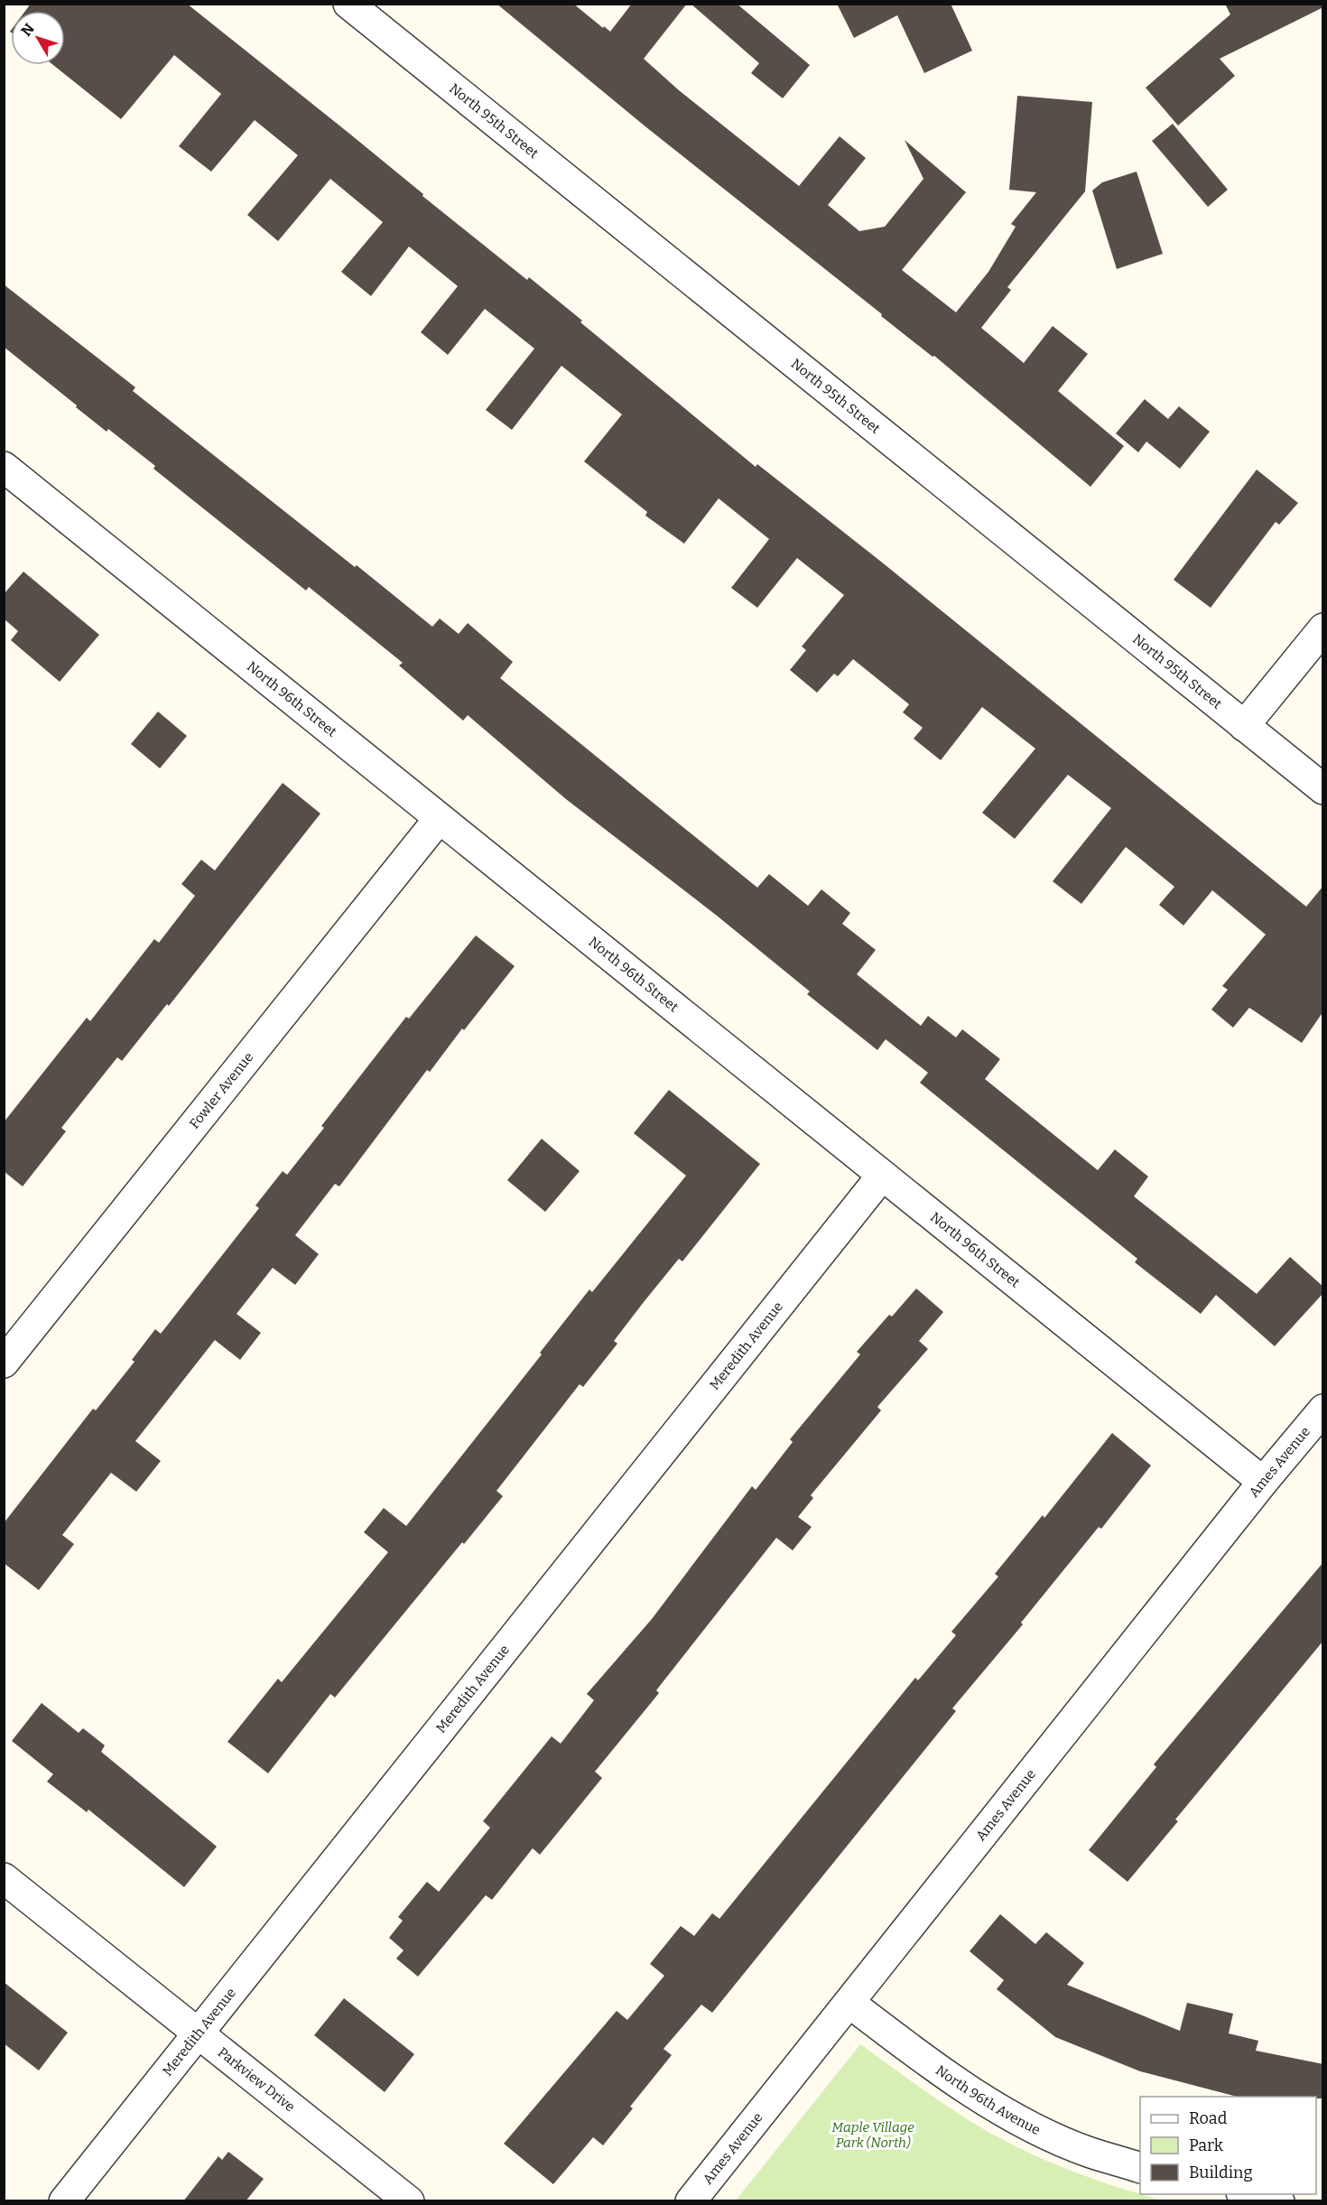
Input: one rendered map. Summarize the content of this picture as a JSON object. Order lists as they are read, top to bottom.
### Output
{
  "streets": {
    "street": [
      "North 95th Street",
      "North 96th Street",
      "Fowler Avenue",
      "Meredith Avenue",
      "Ames Avenue",
      "Parkview Drive",
      "North 96th Avenue"
    ]
  },
  "crossings": [
    ["North 96th Street", "Fowler Avenue"],
    ["North 96th Street", "Meredith Avenue"],
    ["North 96th Street", "Ames Avenue"],
    ["Meredith Avenue", "Parkview Drive"],
    ["Ames Avenue", "North 96th Avenue"]
  ],
  "parks": ["Maple Village Park (North)"],
  "legend": ["Road", "Park", "Building"],
  "north": "top left"
}
